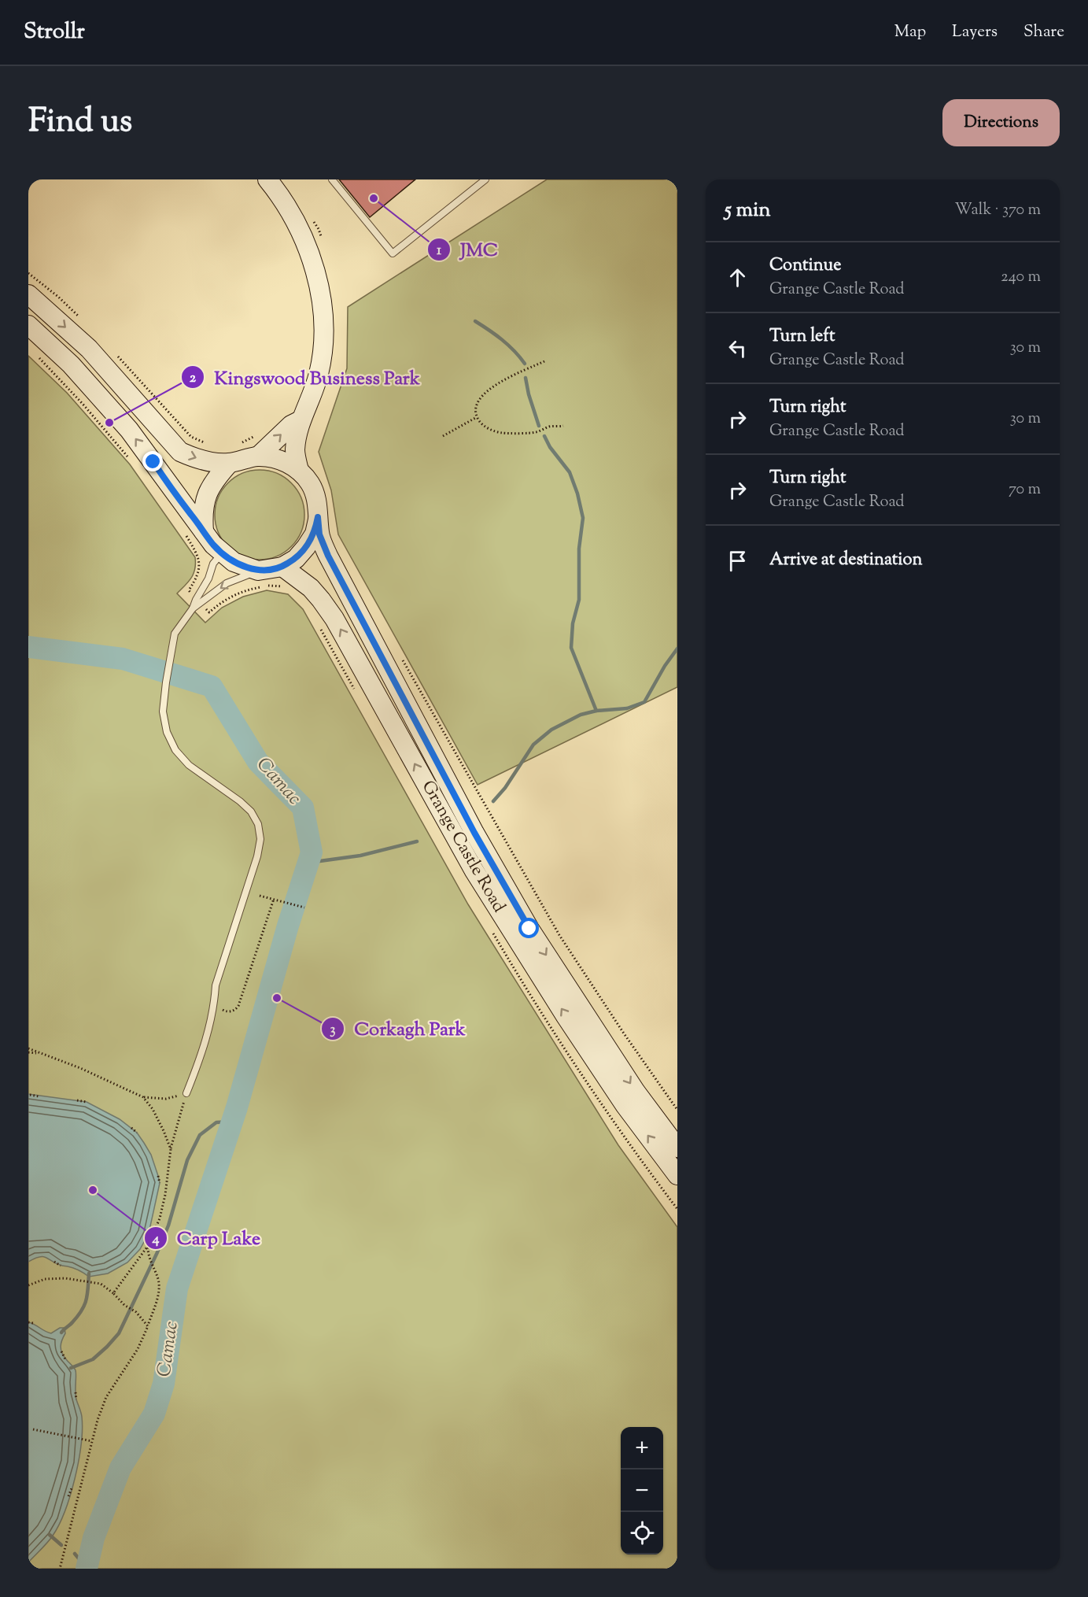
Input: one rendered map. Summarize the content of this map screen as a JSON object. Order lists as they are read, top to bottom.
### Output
{
  "streets": {
    "main road": ["Grange Castle Road"]
  },
  "water": ["Camac"],
  "places": [
    "JMC",
    "Kingswood Business Park",
    "Corkagh Park",
    "Carp Lake"
  ],
  "page": {
    "header": "Strollr",
    "nav": ["Map", "Layers", "Share"],
    "title": "Find us",
    "buttons": "Directions",
    "heading": ["5 min", "Walk · 370 m"],
    "list": [
      ["Continue", "Grange Castle Road", "240 m"],
      ["Turn left", "Grange Castle Road", "30 m"],
      ["Turn right", "Grange Castle Road", "30 m"],
      ["Turn right", "Grange Castle Road", "70 m"],
      "Arrive at destination"
    ],
    "map_buttons": ["+", "−"]
  }
}
